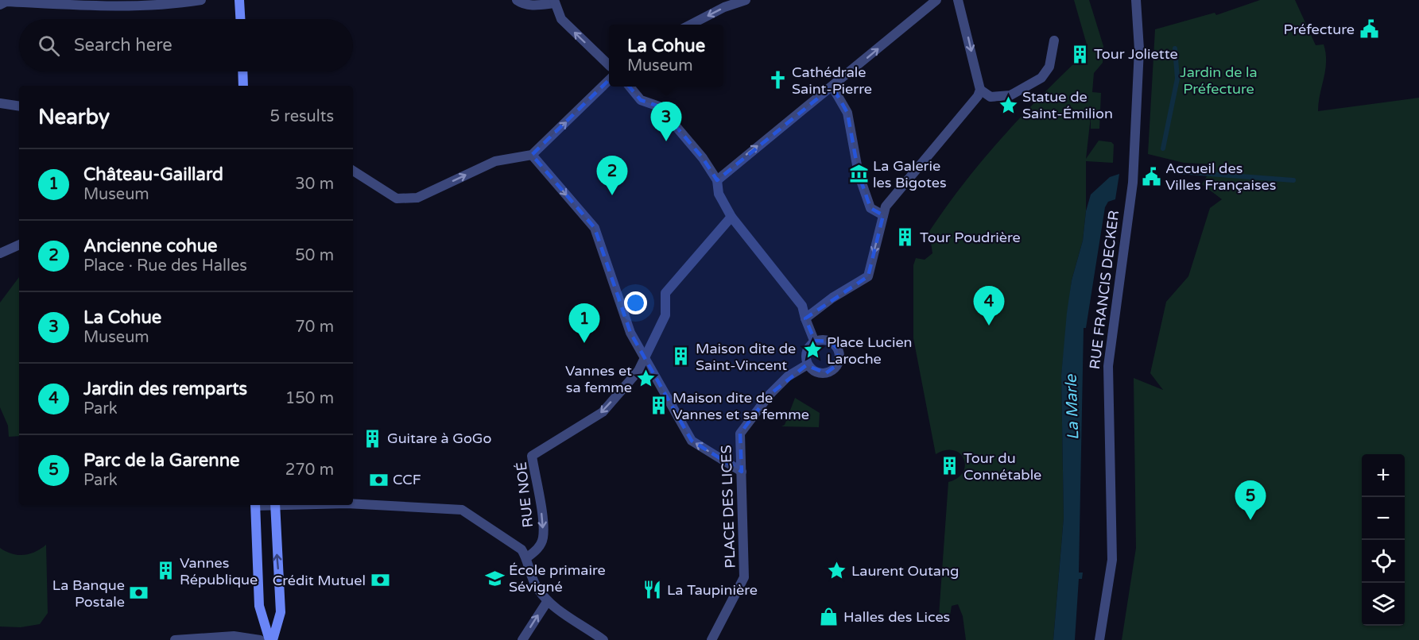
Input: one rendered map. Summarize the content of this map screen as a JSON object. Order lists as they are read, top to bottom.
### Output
{
  "streets": {
    "street": ["RUE FRANCIS DECKER", "RUE NOÉ", "PLACE DES LICES"]
  },
  "one_way": ["RUE NOÉ"],
  "water": ["La Marle"],
  "parks": ["Jardin de la Préfecture"],
  "places": {
    "public building": ["Préfecture", "Accueil des Villes Françaises"],
    "building": [
      "Tour Joliette",
      "Tour Poudrière",
      "Maison dite de Saint-Vincent",
      "Maison dite de Vannes et sa femme",
      "Guitare à GoGo",
      "Tour du Connétable",
      "Vannes République"
    ],
    "church": ["Cathédrale Saint-Pierre"],
    "place": [
      "Statue de Saint-Émilion",
      "Place Lucien Laroche",
      "Vannes et sa femme",
      "Laurent Outang"
    ],
    "museum": ["La Galerie les Bigotes"],
    "bank": ["CCF", "Crédit Mutuel", "La Banque Postale"],
    "school or university": ["École primaire Sévigné"],
    "restaurant": ["La Taupinière"],
    "shop": ["Halles des Lices"]
  },
  "page": {
    "search": "Search here",
    "popup": ["La Cohue", "Museum"],
    "heading": ["Nearby", "5 results"],
    "pins": [
      "3",
      "2",
      "4",
      "1",
      "5"
    ],
    "list": [
      {
        "mark": "1",
        "name": "Château-Gaillard",
        "note": "Museum",
        "value": "30 m"
      },
      {
        "mark": "2",
        "name": "Ancienne cohue",
        "note": "Place · Rue des Halles",
        "value": "50 m"
      },
      {
        "mark": "3",
        "name": "La Cohue",
        "note": "Museum",
        "value": "70 m"
      },
      {
        "mark": "4",
        "name": "Jardin des remparts",
        "note": "Park",
        "value": "150 m"
      },
      {
        "mark": "5",
        "name": "Parc de la Garenne",
        "note": "Park",
        "value": "270 m"
      }
    ],
    "map_buttons": ["+", "−"]
  }
}
